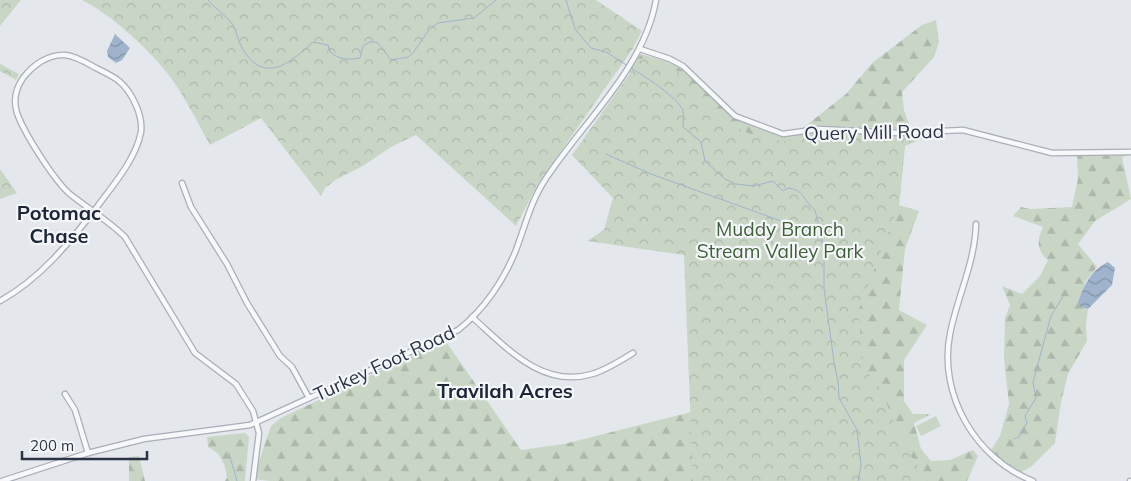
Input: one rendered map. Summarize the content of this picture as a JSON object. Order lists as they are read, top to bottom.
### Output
{
  "streets": {
    "street": ["Query Mill Road", "Turkey Foot Road"]
  },
  "crossings": [
    ["Query Mill Road", "Turkey Foot Road"]
  ],
  "districts": ["Potomac Chase", "Travilah Acres"],
  "parks": ["Muddy Branch Stream Valley Park"],
  "scale_bar": "200 m"
}
